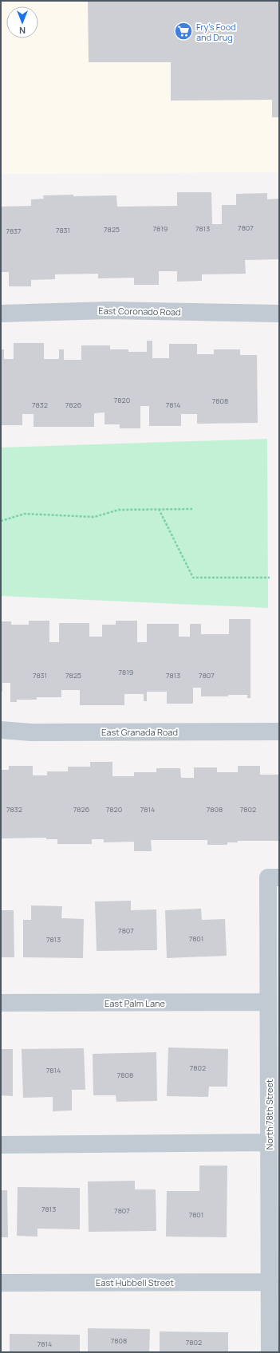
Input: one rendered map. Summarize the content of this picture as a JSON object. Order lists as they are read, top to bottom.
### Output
{
  "streets": {
    "street": [
      "East Coronado Road",
      "East Granada Road",
      "East Palm Lane",
      "North 78th Street",
      "East Hubbell Street"
    ]
  },
  "crossings": [
    ["East Palm Lane", "North 78th Street"],
    ["North 78th Street", "East Hubbell Street"]
  ],
  "places": {
    "supermarket": ["Fry's Food and Drug"]
  },
  "house_numbers": [
    "7807",
    "7819",
    "7813",
    "7825",
    "7831",
    "7837",
    "7820",
    "7808",
    "7832",
    "7826",
    "7814",
    "7819",
    "7831",
    "7825",
    "7813",
    "7807",
    "7832",
    "7826",
    "7820",
    "7814",
    "7808",
    "7802",
    "7807",
    "7801",
    "7813",
    "7802",
    "7814",
    "7808",
    "7813",
    "7807",
    "7801",
    "7808",
    "7802",
    "7814"
  ],
  "north": "bottom"
}
